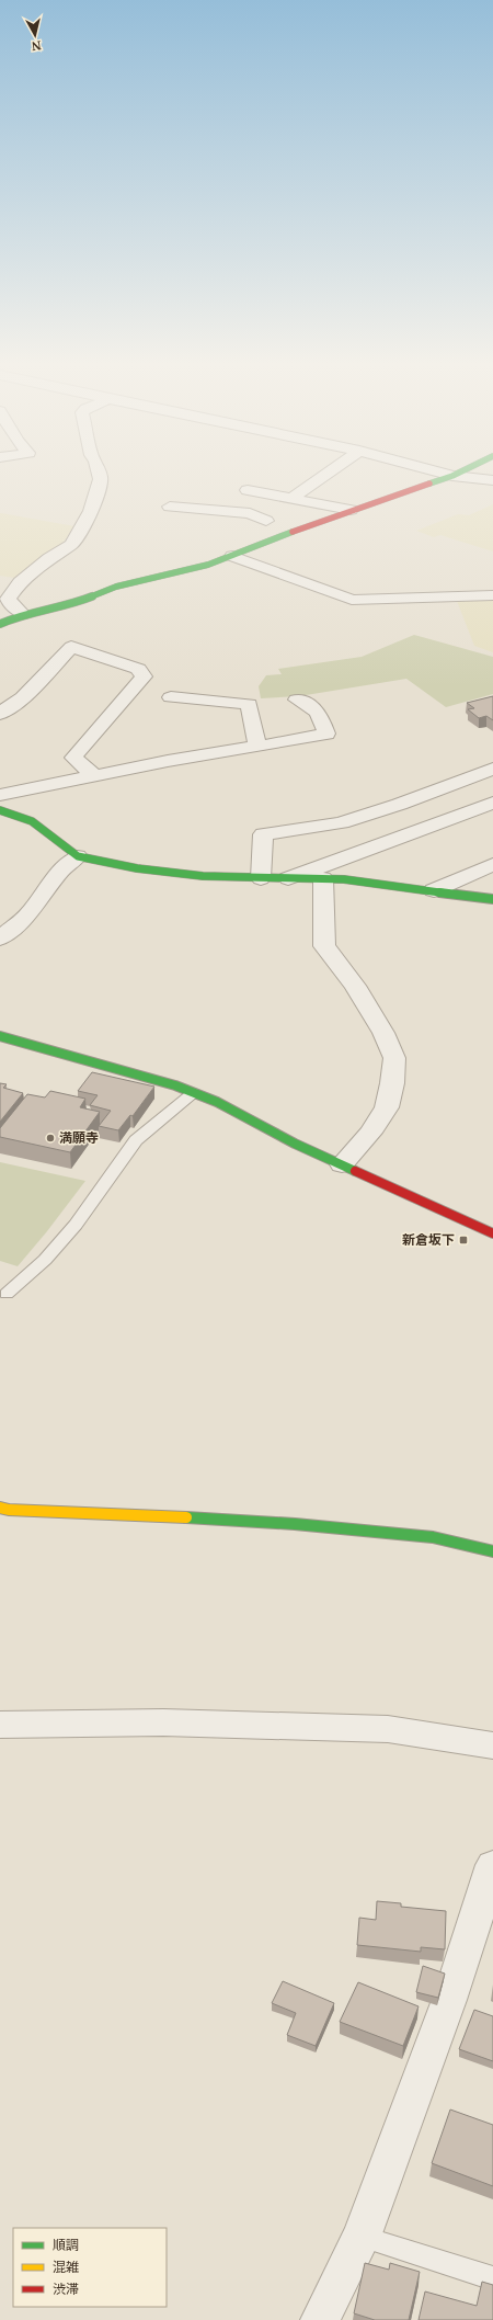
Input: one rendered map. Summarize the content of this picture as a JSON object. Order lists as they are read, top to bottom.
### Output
{
  "places": {
    "other": ["満願寺"],
    "transit": ["新倉坂下"]
  },
  "legend": ["順調", "混雑", "渋滞"],
  "north": "bottom"
}
